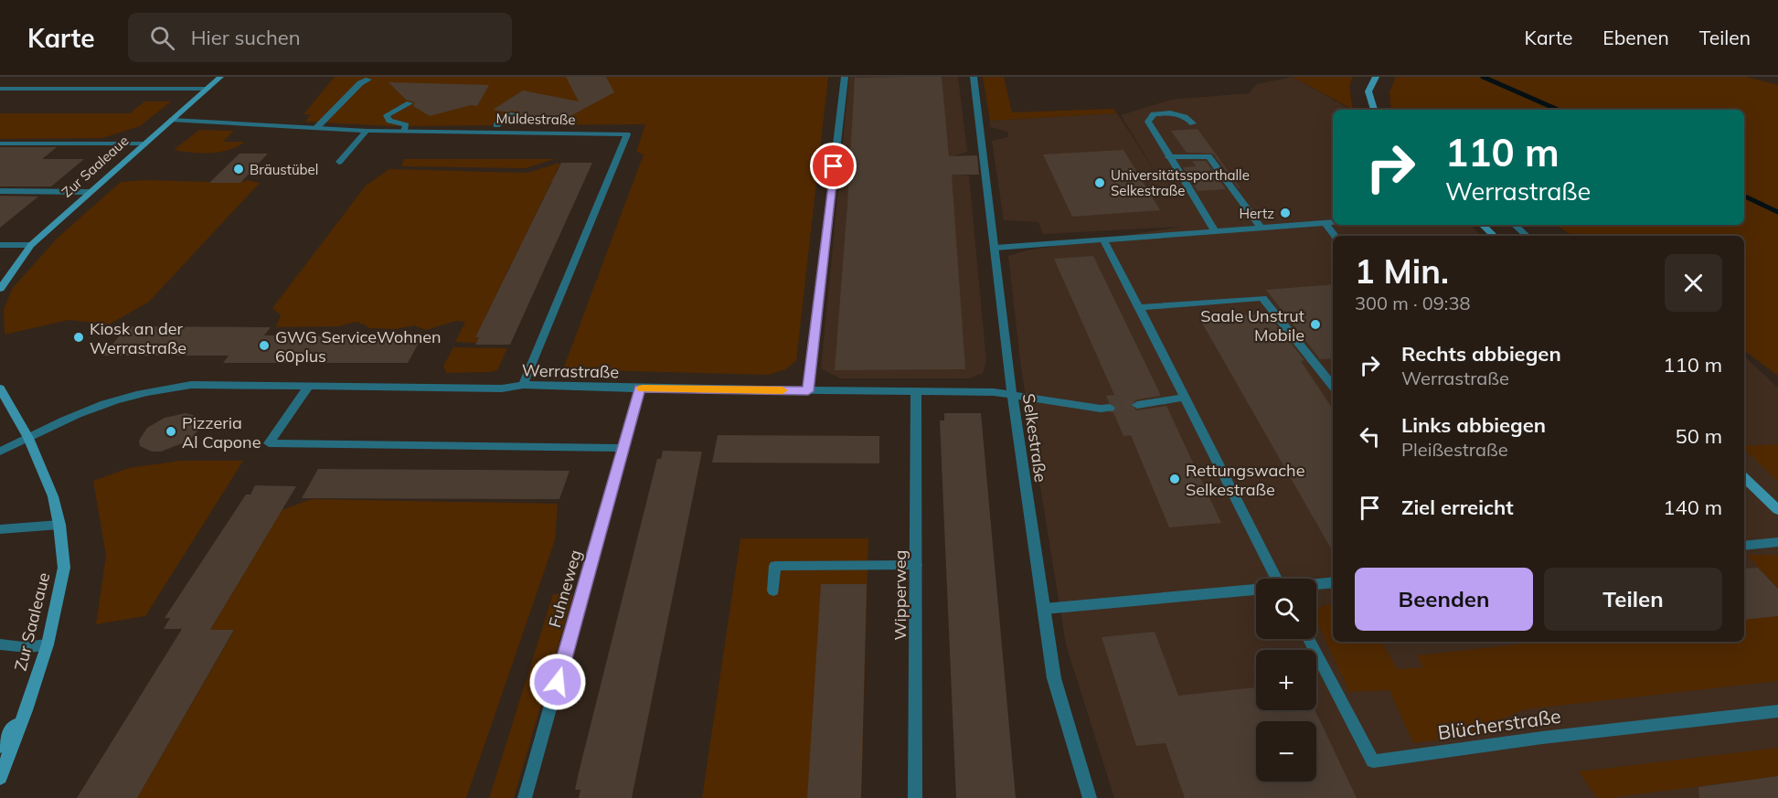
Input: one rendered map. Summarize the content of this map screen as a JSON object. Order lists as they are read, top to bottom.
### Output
{
  "streets": {
    "street": [
      "Muldestraße",
      "Zur Saaleaue",
      "Werrastraße",
      "Selkestraße",
      "Fuhneweg",
      "Wipperweg",
      "Blücherstraße"
    ]
  },
  "crossings": [
    ["Muldestraße", "Zur Saaleaue"],
    ["Muldestraße", "Werrastraße"],
    ["Zur Saaleaue", "Werrastraße"],
    ["Werrastraße", "Selkestraße"],
    ["Werrastraße", "Fuhneweg"],
    ["Werrastraße", "Wipperweg"]
  ],
  "places": [
    "Bräustübel",
    "Universitätssporthalle Selkestraße",
    "Hertz",
    "Saale Unstrut Mobile",
    "Kiosk an der Werrastraße",
    "GWG ServiceWohnen 60plus",
    "Pizzeria Al Capone",
    "Rettungswache Selkestraße"
  ],
  "page": {
    "header": "Karte",
    "search": "Hier suchen",
    "nav": ["Karte", "Ebenen", "Teilen"],
    "turn": ["110 m", "Werrastraße"],
    "heading": ["1 Min.", "300 m · 09:38"],
    "list": [
      {
        "name": "Rechts abbiegen",
        "note": "Werrastraße",
        "value": "110 m"
      },
      {
        "name": "Links abbiegen",
        "note": "Pleißestraße",
        "value": "50 m"
      },
      {
        "name": "Ziel erreicht",
        "value": "140 m"
      }
    ],
    "buttons": ["Beenden", "Teilen"],
    "map_buttons": ["+", "−"]
  }
}
